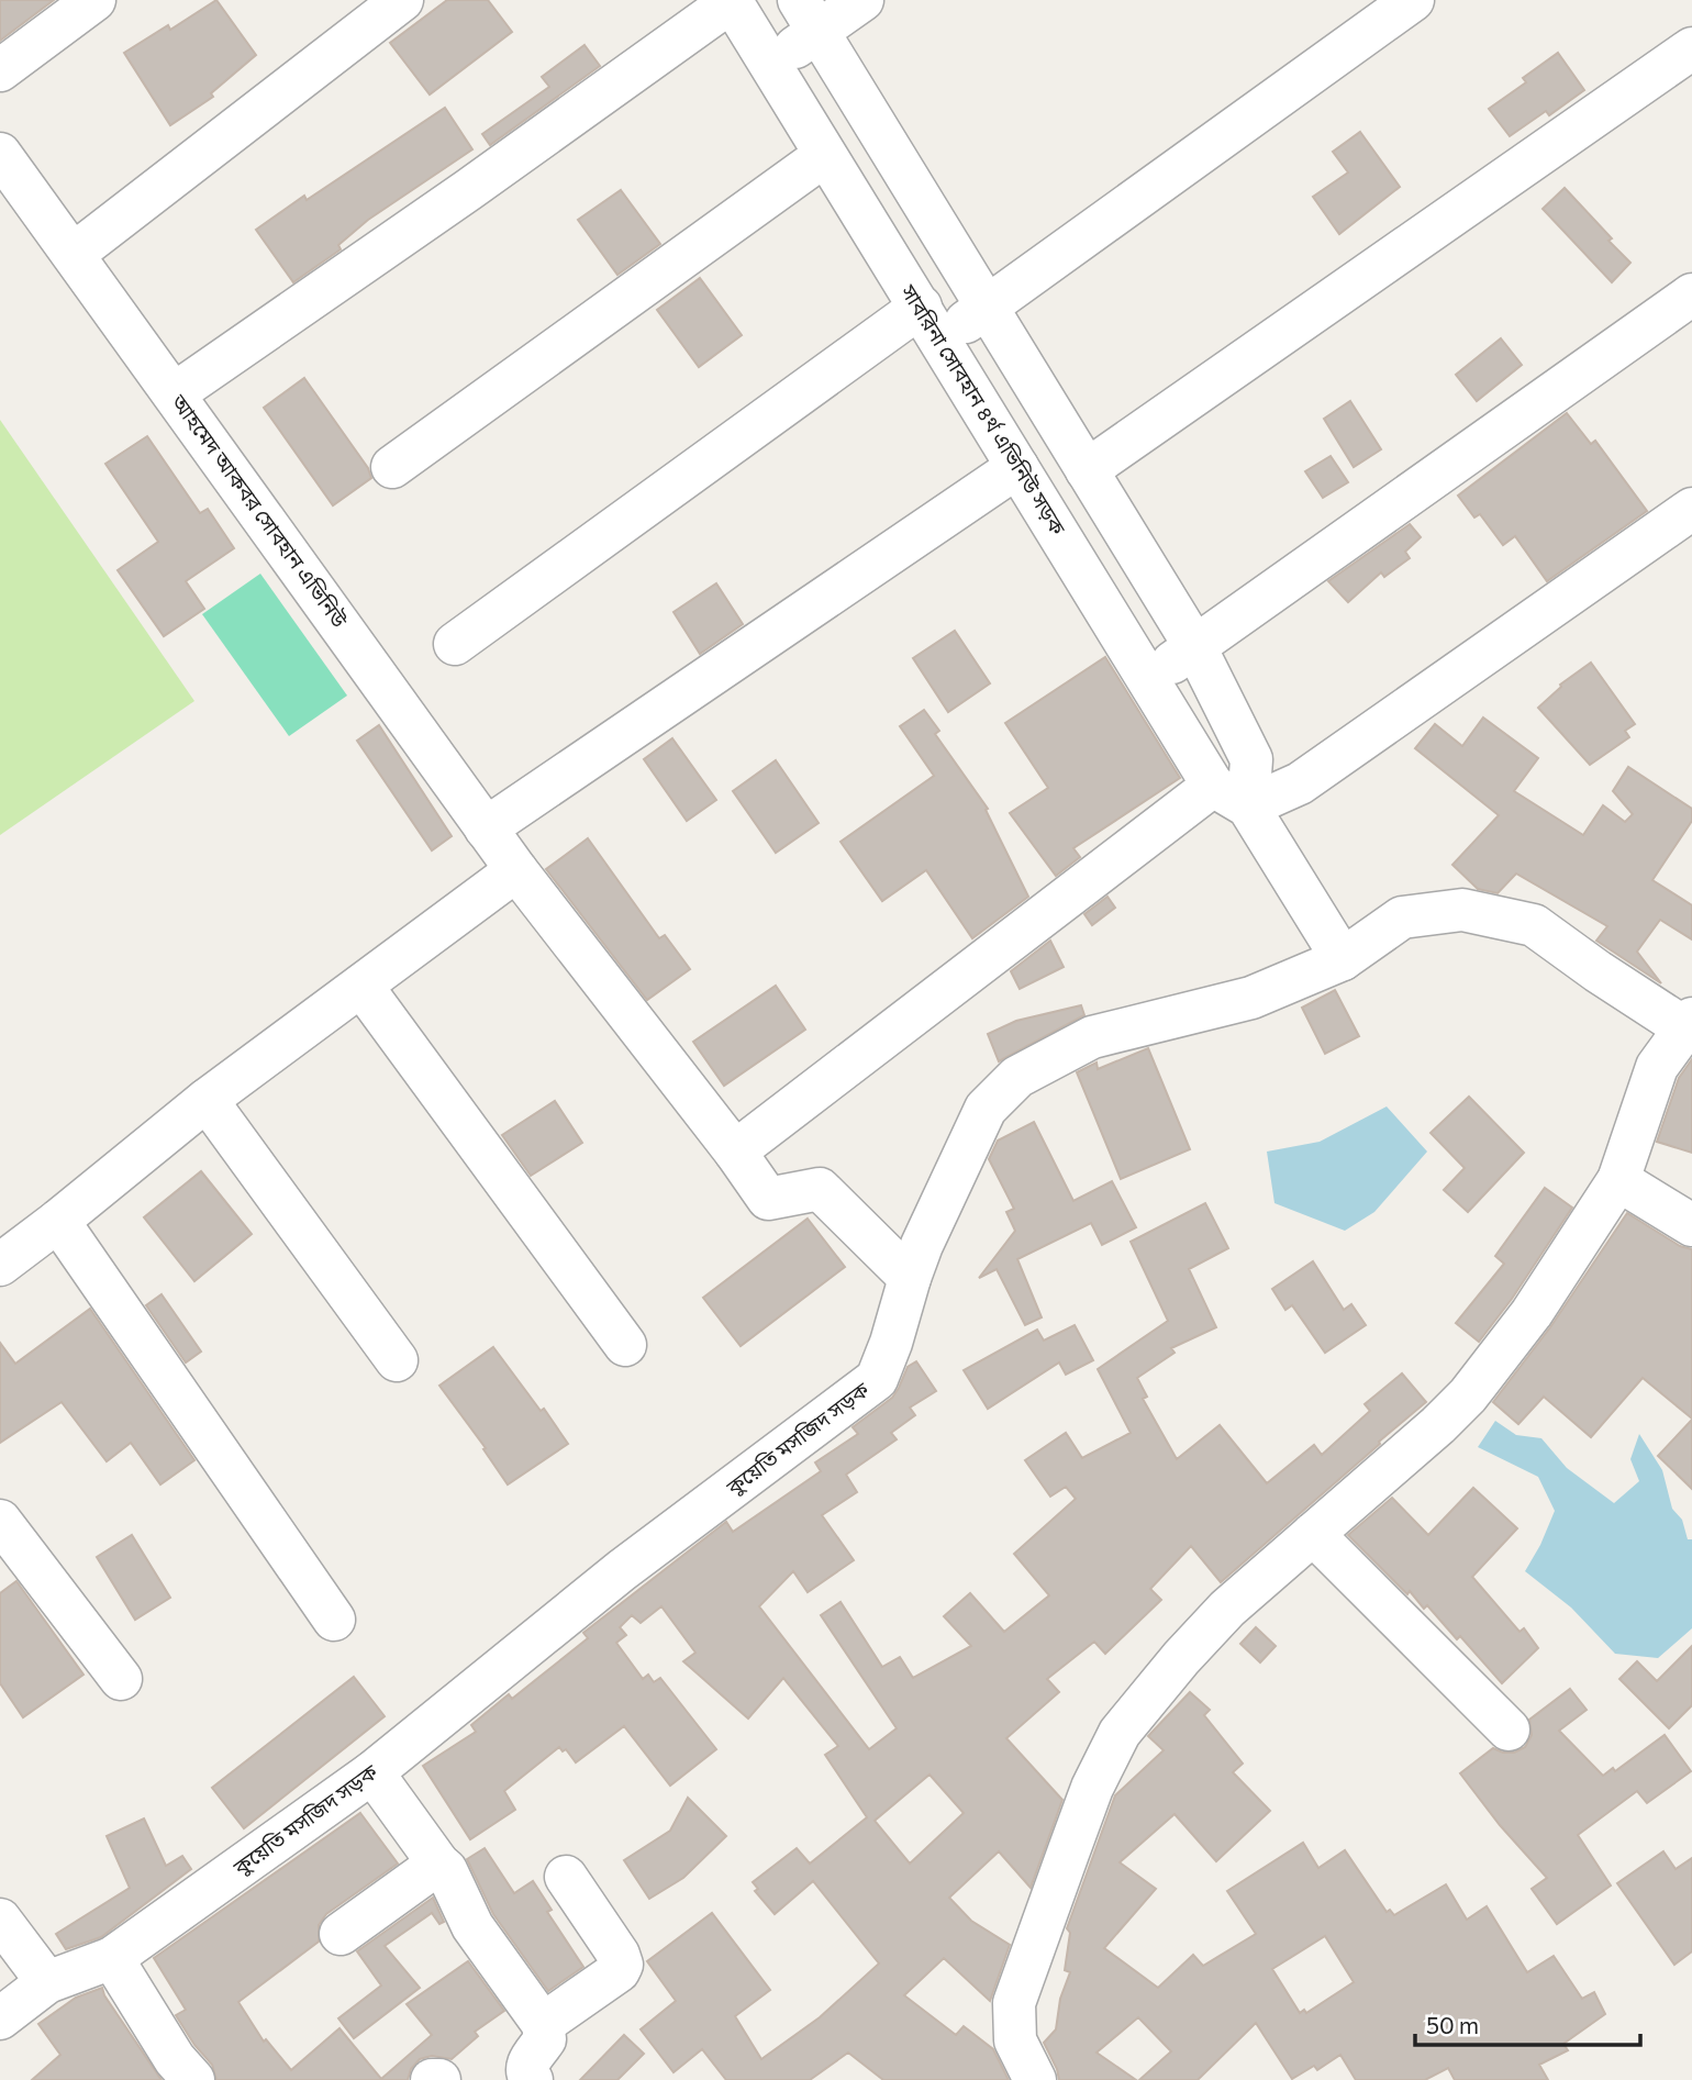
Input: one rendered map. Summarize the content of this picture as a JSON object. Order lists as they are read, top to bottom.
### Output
{
  "streets": {
    "street": ["সাবরিনা সোবহান ৪র্থ এভিনিউ সড়ক", "আহমেদ আকবর সোবহান এভিনিউ", "কুয়েতি মসজিদ সড়ক"]
  },
  "crossings": [
    ["সাবরিনা সোবহান ৪র্থ এভিনিউ সড়ক", "কুয়েতি মসজিদ সড়ক"],
    ["আহমেদ আকবর সোবহান এভিনিউ", "কুয়েতি মসজিদ সড়ক"]
  ],
  "scale_bar": "50 m"
}
